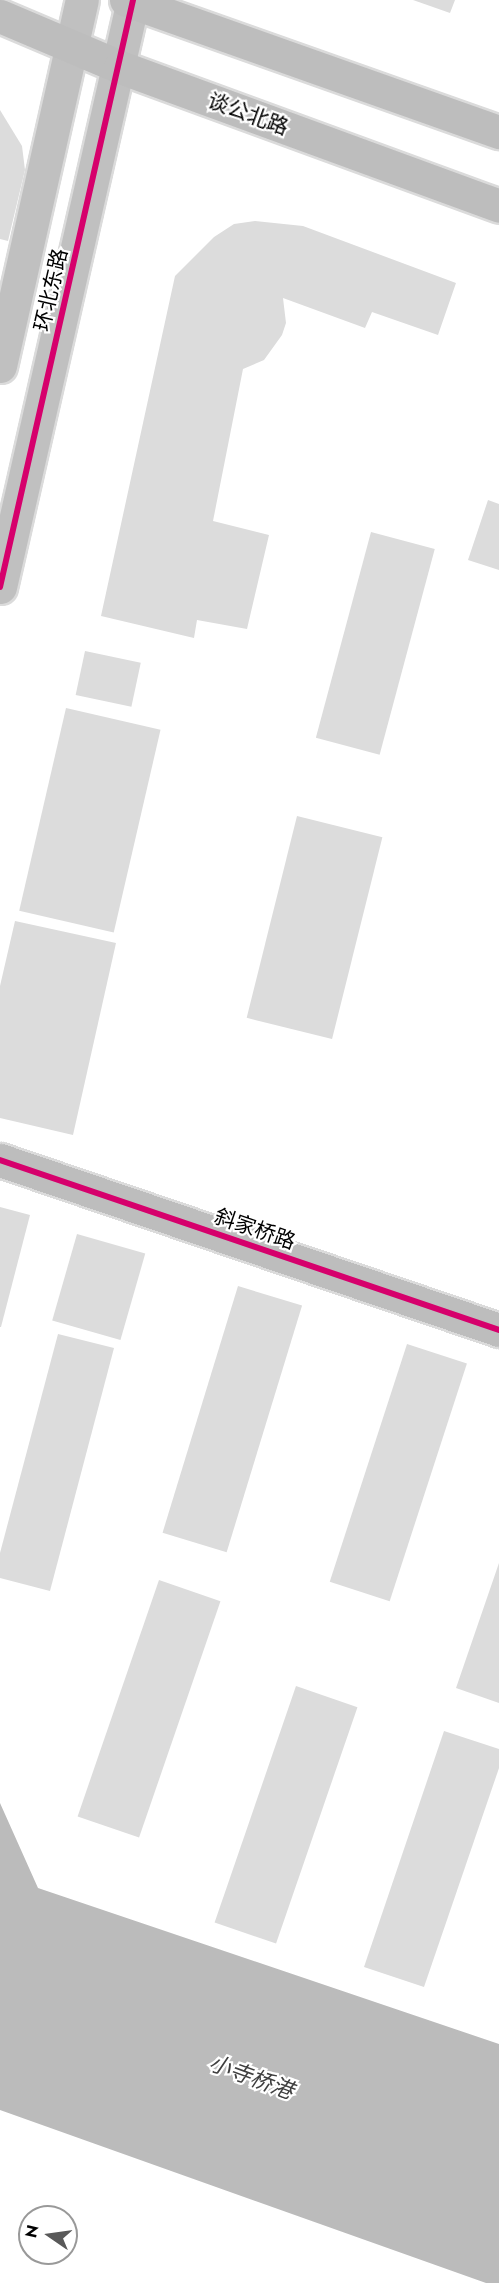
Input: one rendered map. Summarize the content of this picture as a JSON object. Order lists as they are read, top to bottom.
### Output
{
  "streets": {
    "main road": ["谈公北路", "斜家桥路"],
    "street": ["环北东路"]
  },
  "crossings": [
    ["谈公北路", "环北东路"]
  ],
  "water": ["小寺桥港"],
  "north": "left"
}
